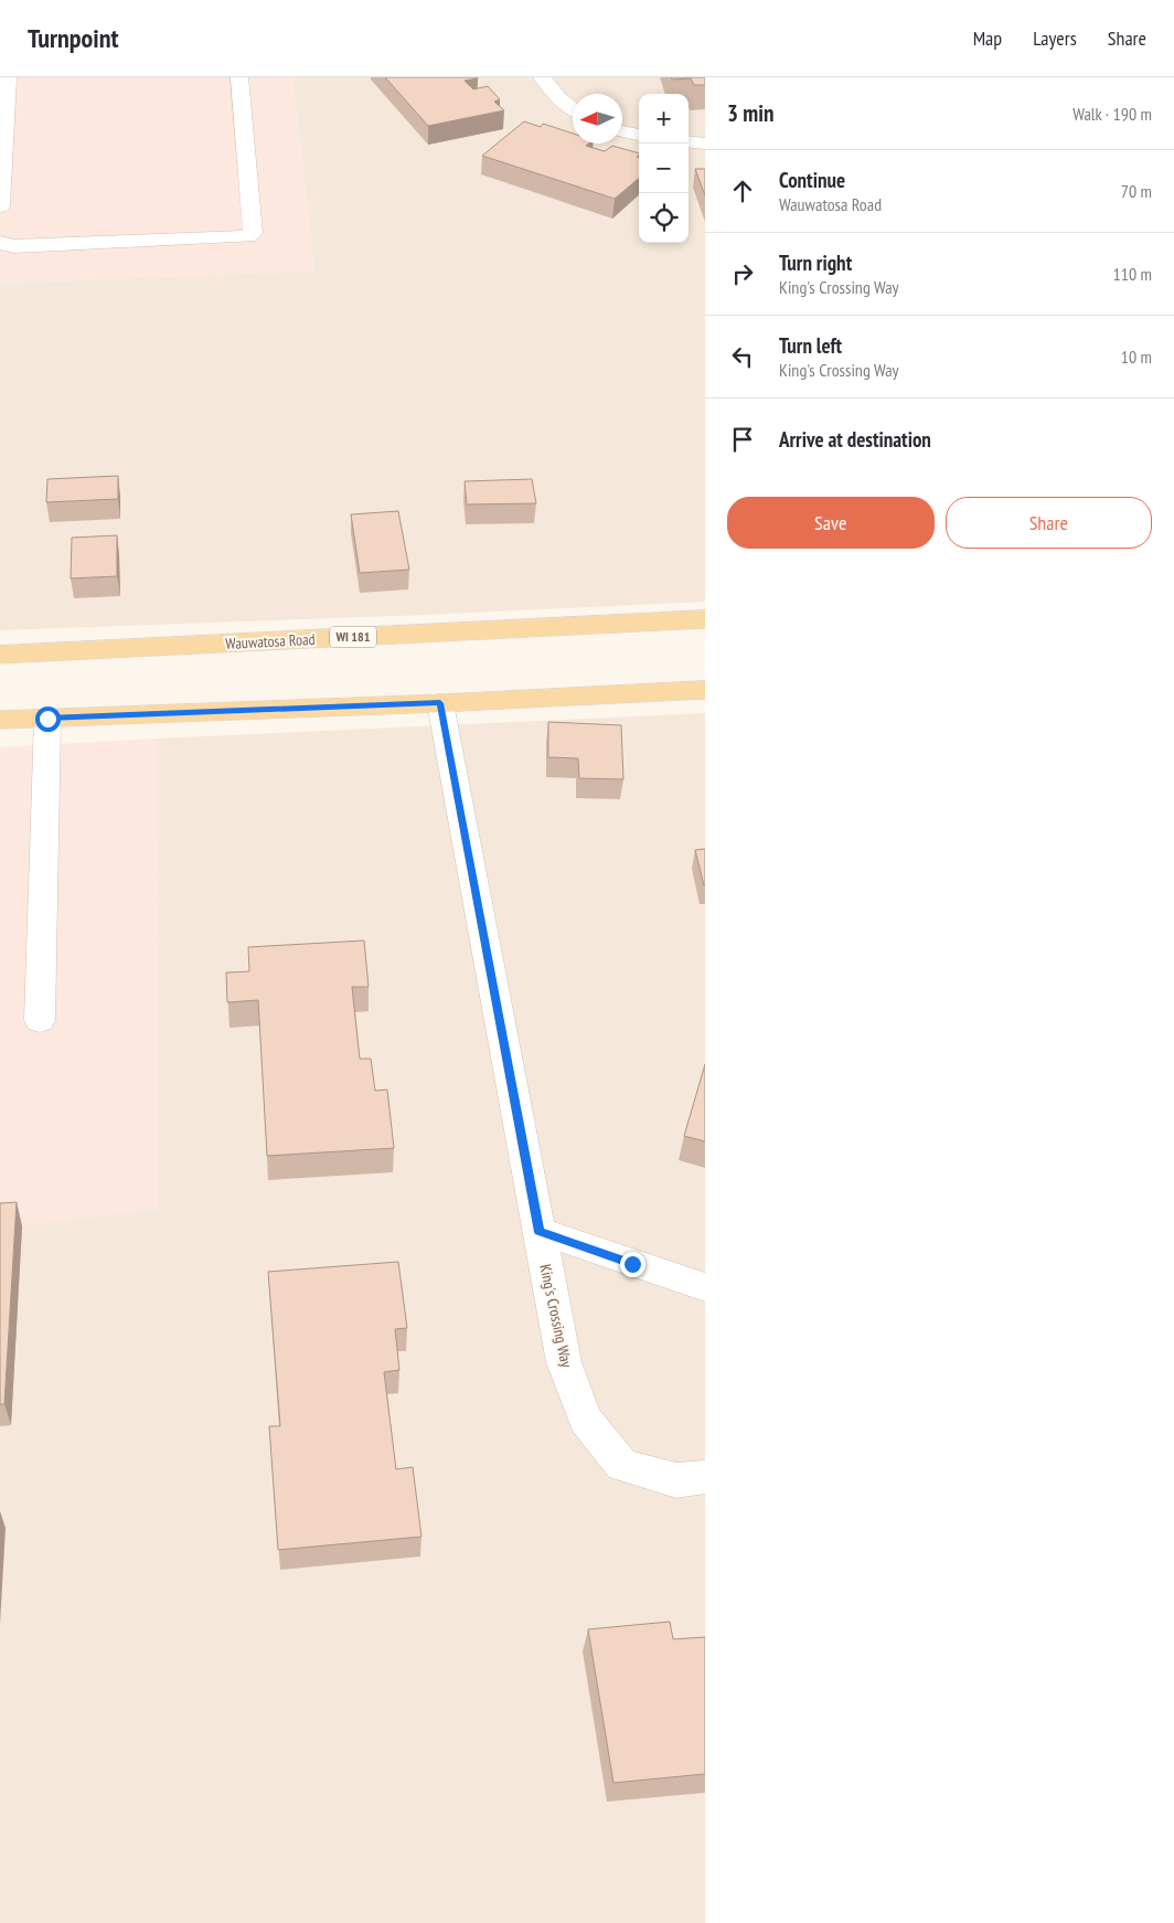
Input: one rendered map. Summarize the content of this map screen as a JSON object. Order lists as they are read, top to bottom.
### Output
{
  "streets": {
    "main road": ["WI 181", "Wauwatosa Road"],
    "street": ["King's Crossing Way"]
  },
  "north": "left",
  "page": {
    "header": "Turnpoint",
    "nav": ["Map", "Layers", "Share"],
    "heading": ["3 min", "Walk · 190 m"],
    "map_buttons": ["+", "−"],
    "list": [
      ["Continue", "Wauwatosa Road", "70 m"],
      ["Turn right", "King's Crossing Way", "110 m"],
      ["Turn left", "King's Crossing Way", "10 m"],
      "Arrive at destination"
    ],
    "buttons": ["Save", "Share"]
  }
}
